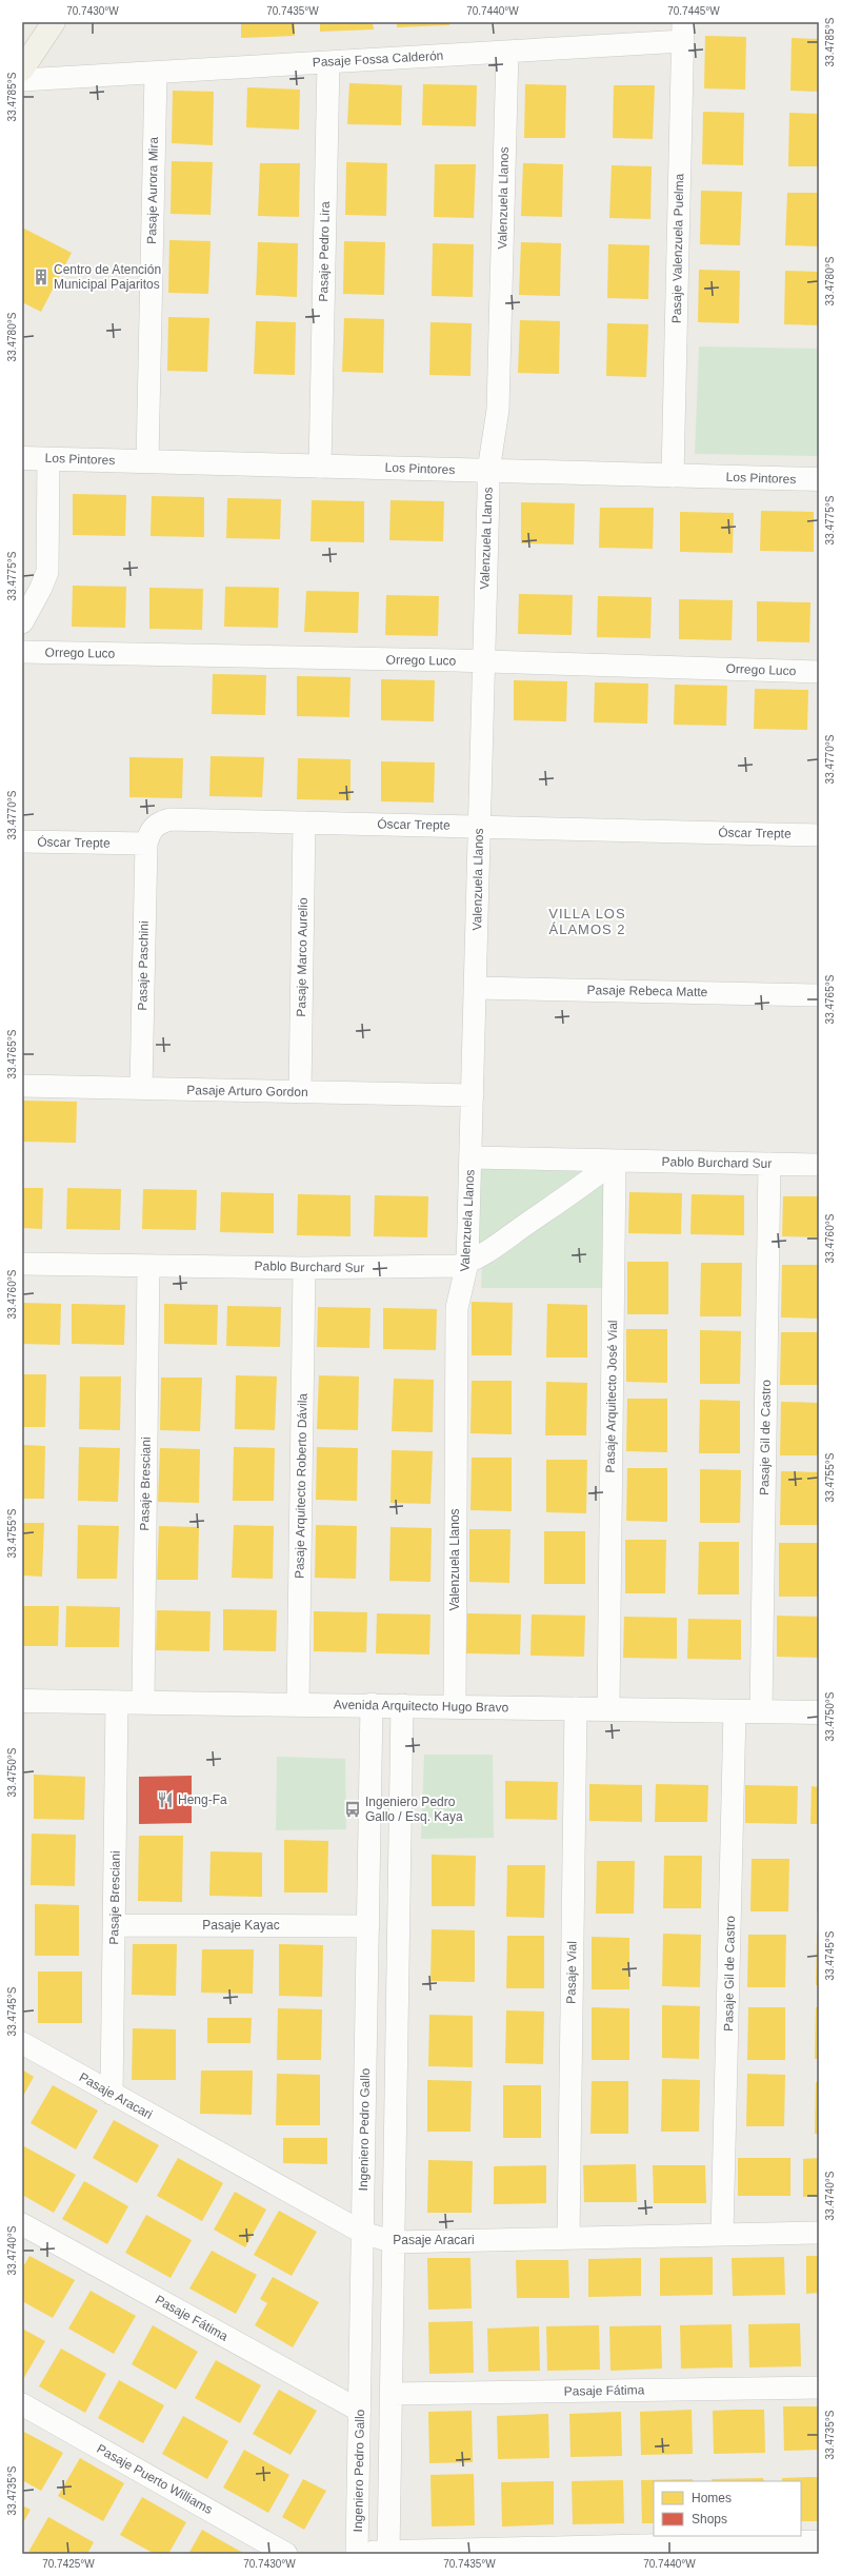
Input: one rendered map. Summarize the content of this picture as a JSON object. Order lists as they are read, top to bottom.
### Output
{
  "streets": {
    "street": [
      "Pasaje Fossa Calderón",
      "Pasaje Aurora Mira",
      "Valenzuela Llanos",
      "Pasaje Valenzuela Puelma",
      "Pasaje Pedro Lira",
      "Los Pintores",
      "Orrego Luco",
      "Óscar Trepte",
      "Pasaje Marco Aurelio",
      "Pasaje Paschini",
      "Pasaje Rebeca Matte",
      "Pasaje Arturo Gordon",
      "Pablo Burchard Sur",
      "Pasaje Arquitecto José Vial",
      "Pasaje Gil de Castro",
      "Pasaje Bresciani",
      "Pasaje Arquitecto Roberto Dávila",
      "Avenida Arquitecto Hugo Bravo",
      "Pasaje Kayac",
      "Pasaje Vial",
      "Pasaje Aracari",
      "Ingeniero Pedro Gallo",
      "Pasaje Fátima",
      "Pasaje Puerto Williams"
    ]
  },
  "crossings": [
    ["Pasaje Fossa Calderón", "Pasaje Aurora Mira"],
    ["Pasaje Fossa Calderón", "Valenzuela Llanos"],
    ["Pasaje Fossa Calderón", "Pasaje Valenzuela Puelma"],
    ["Pasaje Fossa Calderón", "Pasaje Pedro Lira"],
    ["Pasaje Aurora Mira", "Los Pintores"],
    ["Valenzuela Llanos", "Los Pintores"],
    ["Valenzuela Llanos", "Orrego Luco"],
    ["Valenzuela Llanos", "Óscar Trepte"],
    ["Valenzuela Llanos", "Pasaje Rebeca Matte"],
    ["Valenzuela Llanos", "Pasaje Arturo Gordon"],
    ["Valenzuela Llanos", "Pablo Burchard Sur"],
    ["Valenzuela Llanos", "Avenida Arquitecto Hugo Bravo"],
    ["Pasaje Valenzuela Puelma", "Los Pintores"],
    ["Pasaje Pedro Lira", "Los Pintores"],
    ["Óscar Trepte", "Pasaje Marco Aurelio"],
    ["Óscar Trepte", "Pasaje Paschini"],
    ["Pasaje Marco Aurelio", "Pasaje Arturo Gordon"],
    ["Pasaje Paschini", "Pasaje Arturo Gordon"],
    ["Pablo Burchard Sur", "Pasaje Arquitecto José Vial"],
    ["Pablo Burchard Sur", "Pasaje Gil de Castro"],
    ["Pablo Burchard Sur", "Pasaje Bresciani"],
    ["Pablo Burchard Sur", "Pasaje Arquitecto Roberto Dávila"],
    ["Pasaje Arquitecto José Vial", "Avenida Arquitecto Hugo Bravo"],
    ["Pasaje Gil de Castro", "Avenida Arquitecto Hugo Bravo"],
    ["Pasaje Gil de Castro", "Pasaje Aracari"],
    ["Pasaje Bresciani", "Avenida Arquitecto Hugo Bravo"],
    ["Pasaje Bresciani", "Pasaje Kayac"],
    ["Pasaje Bresciani", "Pasaje Aracari"],
    ["Pasaje Arquitecto Roberto Dávila", "Avenida Arquitecto Hugo Bravo"],
    ["Avenida Arquitecto Hugo Bravo", "Pasaje Vial"],
    ["Avenida Arquitecto Hugo Bravo", "Ingeniero Pedro Gallo"],
    ["Pasaje Kayac", "Ingeniero Pedro Gallo"],
    ["Pasaje Vial", "Pasaje Aracari"],
    ["Pasaje Aracari", "Ingeniero Pedro Gallo"],
    ["Ingeniero Pedro Gallo", "Pasaje Fátima"]
  ],
  "districts": ["VILLA LOS ÁLAMOS 2"],
  "places": {
    "building": ["Centro de Atención Municipal Pajaritos"],
    "restaurant": ["Heng-Fa"],
    "bus stop": ["Ingeniero Pedro Gallo / Esq. Kaya"]
  },
  "legend": ["Homes", "Shops"],
  "coordinates": [
    "70.7430°W",
    "70.7435°W",
    "70.7440°W",
    "70.7445°W",
    "33.4785°S",
    "33.4780°S",
    "33.4775°S",
    "33.4770°S",
    "33.4765°S",
    "33.4760°S",
    "33.4755°S",
    "33.4750°S",
    "33.4745°S",
    "33.4740°S",
    "33.4735°S",
    "70.7425°W"
  ]
}
